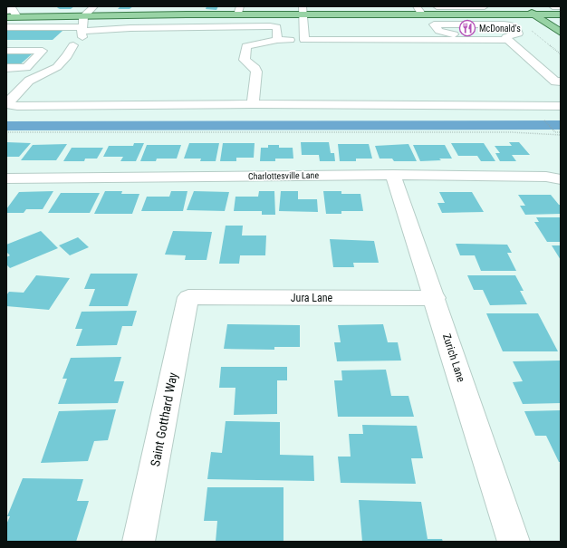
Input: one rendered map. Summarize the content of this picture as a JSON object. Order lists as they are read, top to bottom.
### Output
{
  "streets": {
    "street": [
      "Charlottesville Lane",
      "Jura Lane",
      "Zurich Lane",
      "Saint Gotthard Way"
    ]
  },
  "crossings": [
    ["Charlottesville Lane", "Zurich Lane"],
    ["Jura Lane", "Zurich Lane"],
    ["Jura Lane", "Saint Gotthard Way"]
  ],
  "places": {
    "restaurant": ["McDonald's"]
  }
}
